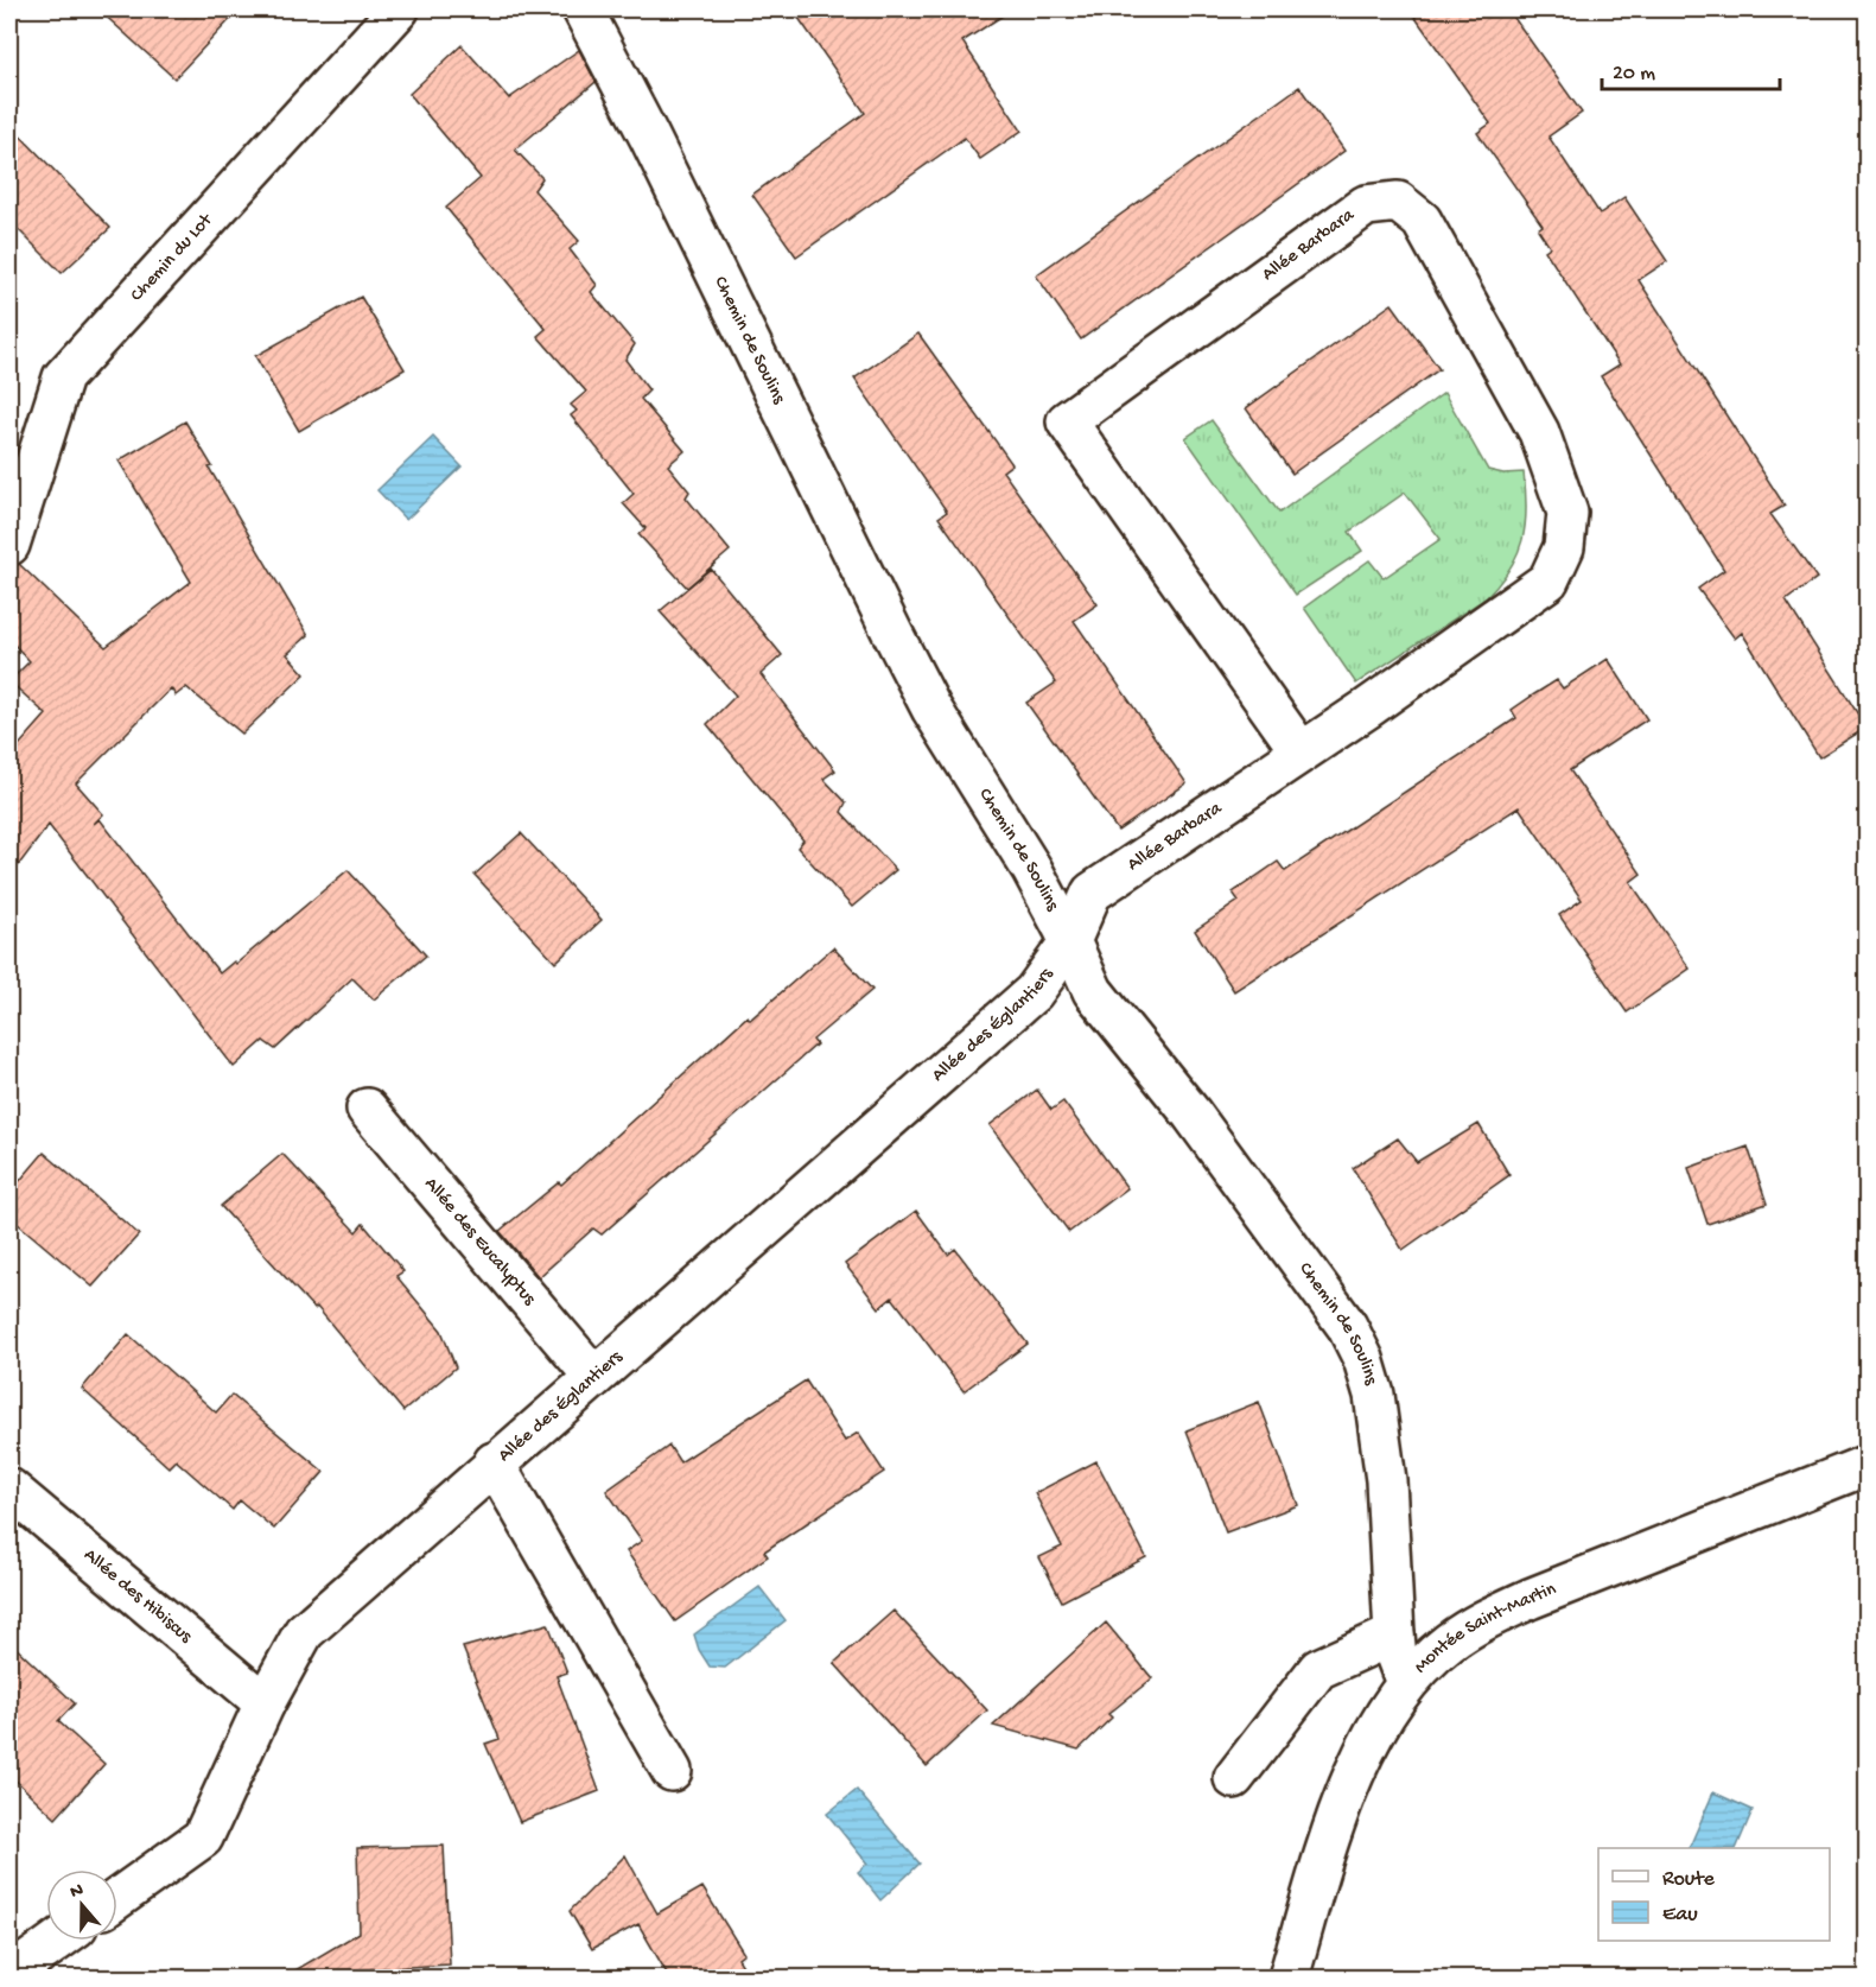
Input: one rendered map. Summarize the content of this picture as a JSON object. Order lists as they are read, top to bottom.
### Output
{
  "streets": {
    "street": [
      "Allée Barbara",
      "Chemin du Lot",
      "Chemin de Soulins",
      "Allée des Églantiers",
      "Allée des Eucalyptus",
      "Allée des Hibiscus",
      "Montée Saint-Martin"
    ]
  },
  "crossings": [
    ["Allée Barbara", "Chemin de Soulins"],
    ["Allée Barbara", "Allée des Églantiers"],
    ["Chemin de Soulins", "Allée des Églantiers"],
    ["Chemin de Soulins", "Montée Saint-Martin"],
    ["Allée des Églantiers", "Allée des Eucalyptus"],
    ["Allée des Églantiers", "Allée des Hibiscus"]
  ],
  "legend": ["Route", "Eau"],
  "scale_bar": "20 m",
  "north": "top"
}
